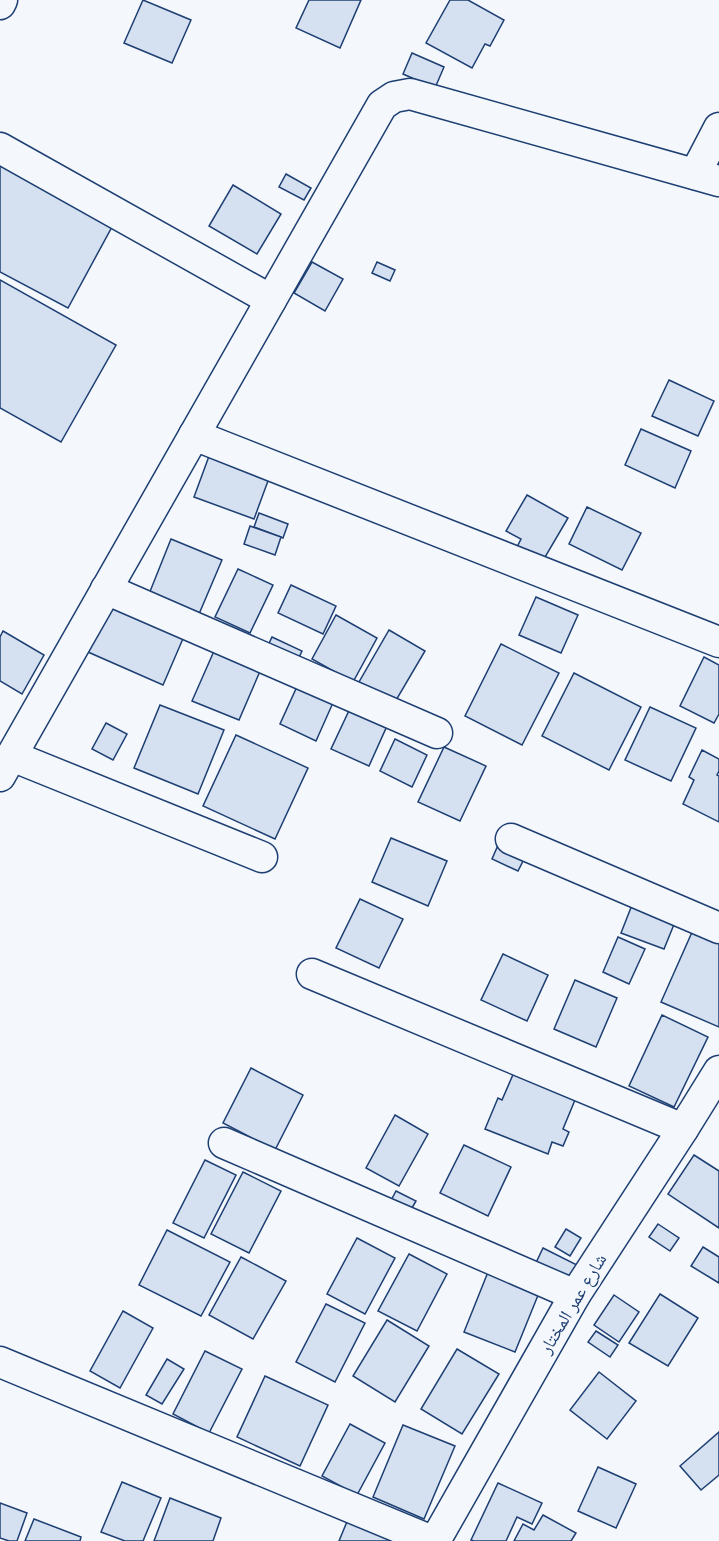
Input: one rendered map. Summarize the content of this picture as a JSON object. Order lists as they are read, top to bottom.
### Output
{
  "streets": {
    "street": ["شارع عمر المختار"]
  }
}
